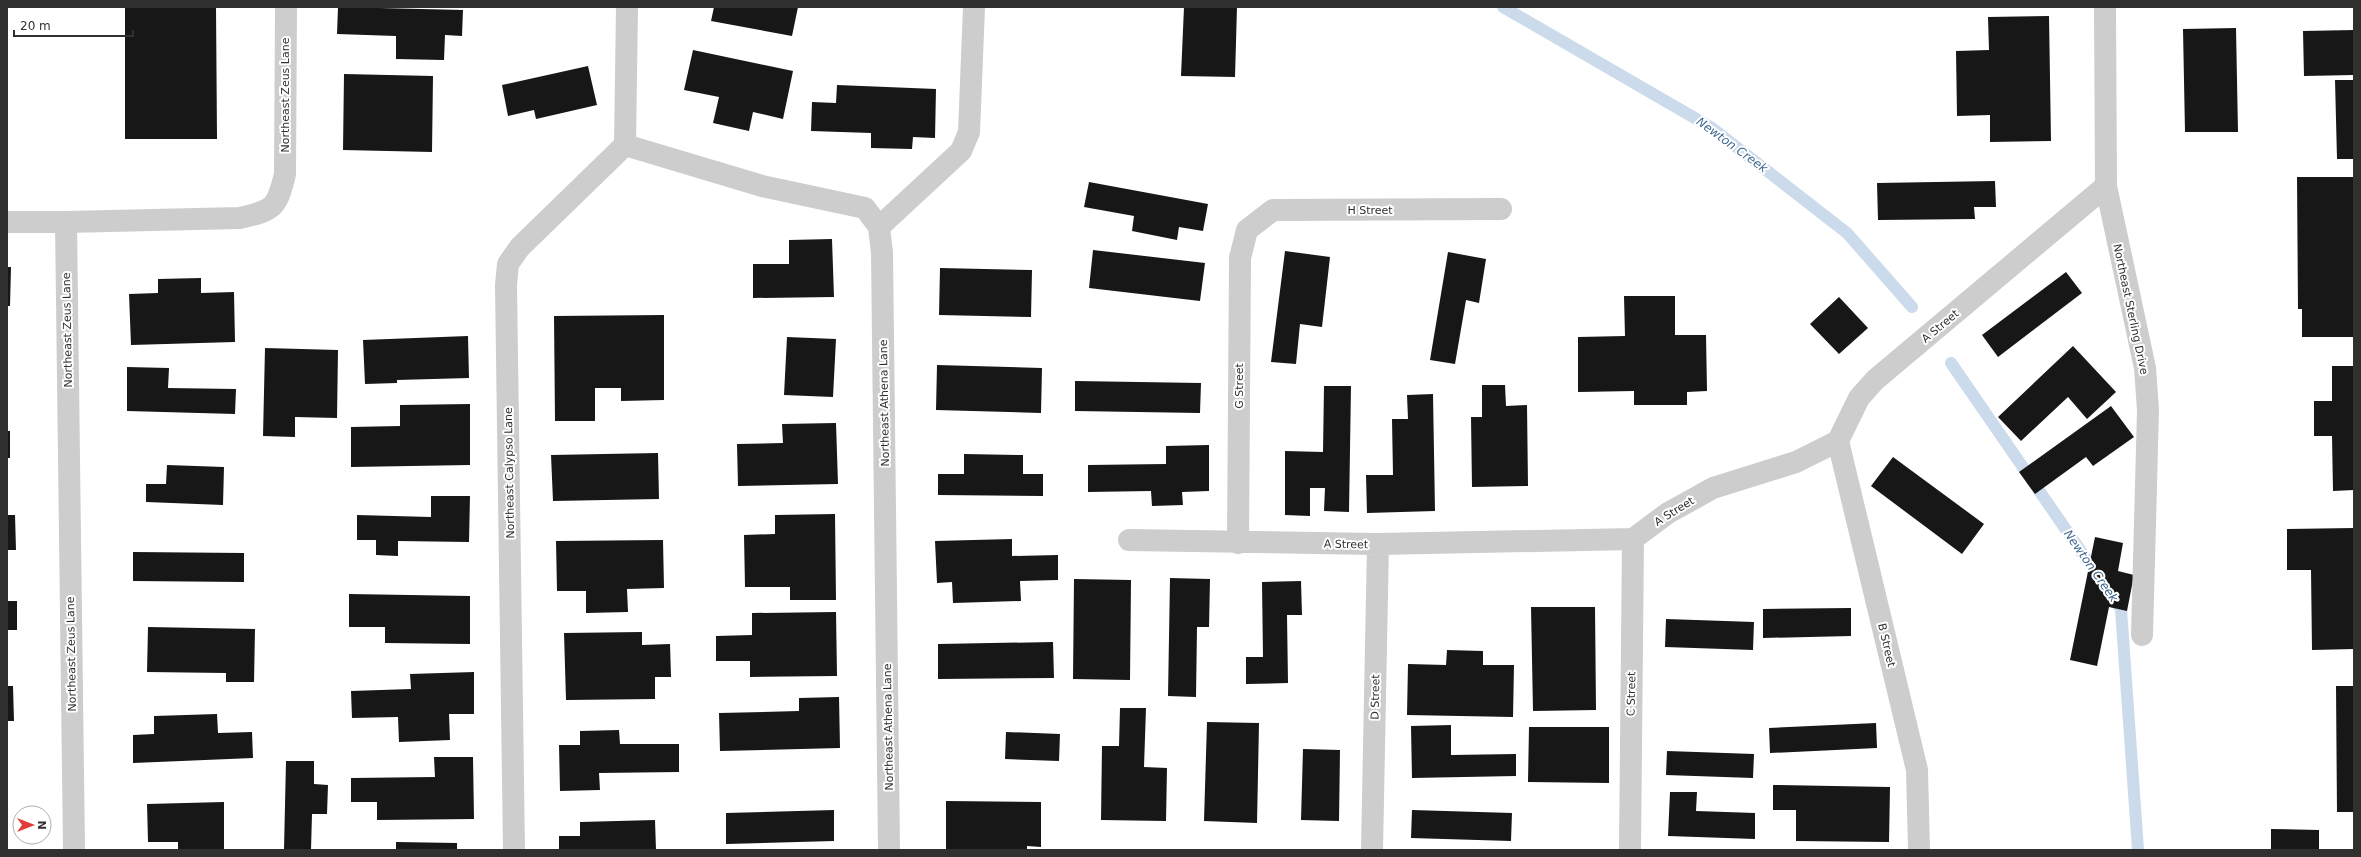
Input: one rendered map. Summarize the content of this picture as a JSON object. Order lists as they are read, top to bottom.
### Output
{
  "streets": {
    "street": [
      "Northeast Zeus Lane",
      "H Street",
      "Northeast Sterling Drive",
      "A Street",
      "G Street",
      "Northeast Athena Lane",
      "Northeast Calypso Lane",
      "B Street",
      "C Street",
      "D Street"
    ]
  },
  "crossings": [
    ["H Street", "G Street"],
    ["Northeast Sterling Drive", "A Street"],
    ["A Street", "G Street"],
    ["A Street", "B Street"],
    ["A Street", "C Street"],
    ["A Street", "D Street"],
    ["Northeast Athena Lane", "Northeast Calypso Lane"]
  ],
  "water": ["Newton Creek"],
  "scale_bar": "20 m",
  "north": "right"
}
